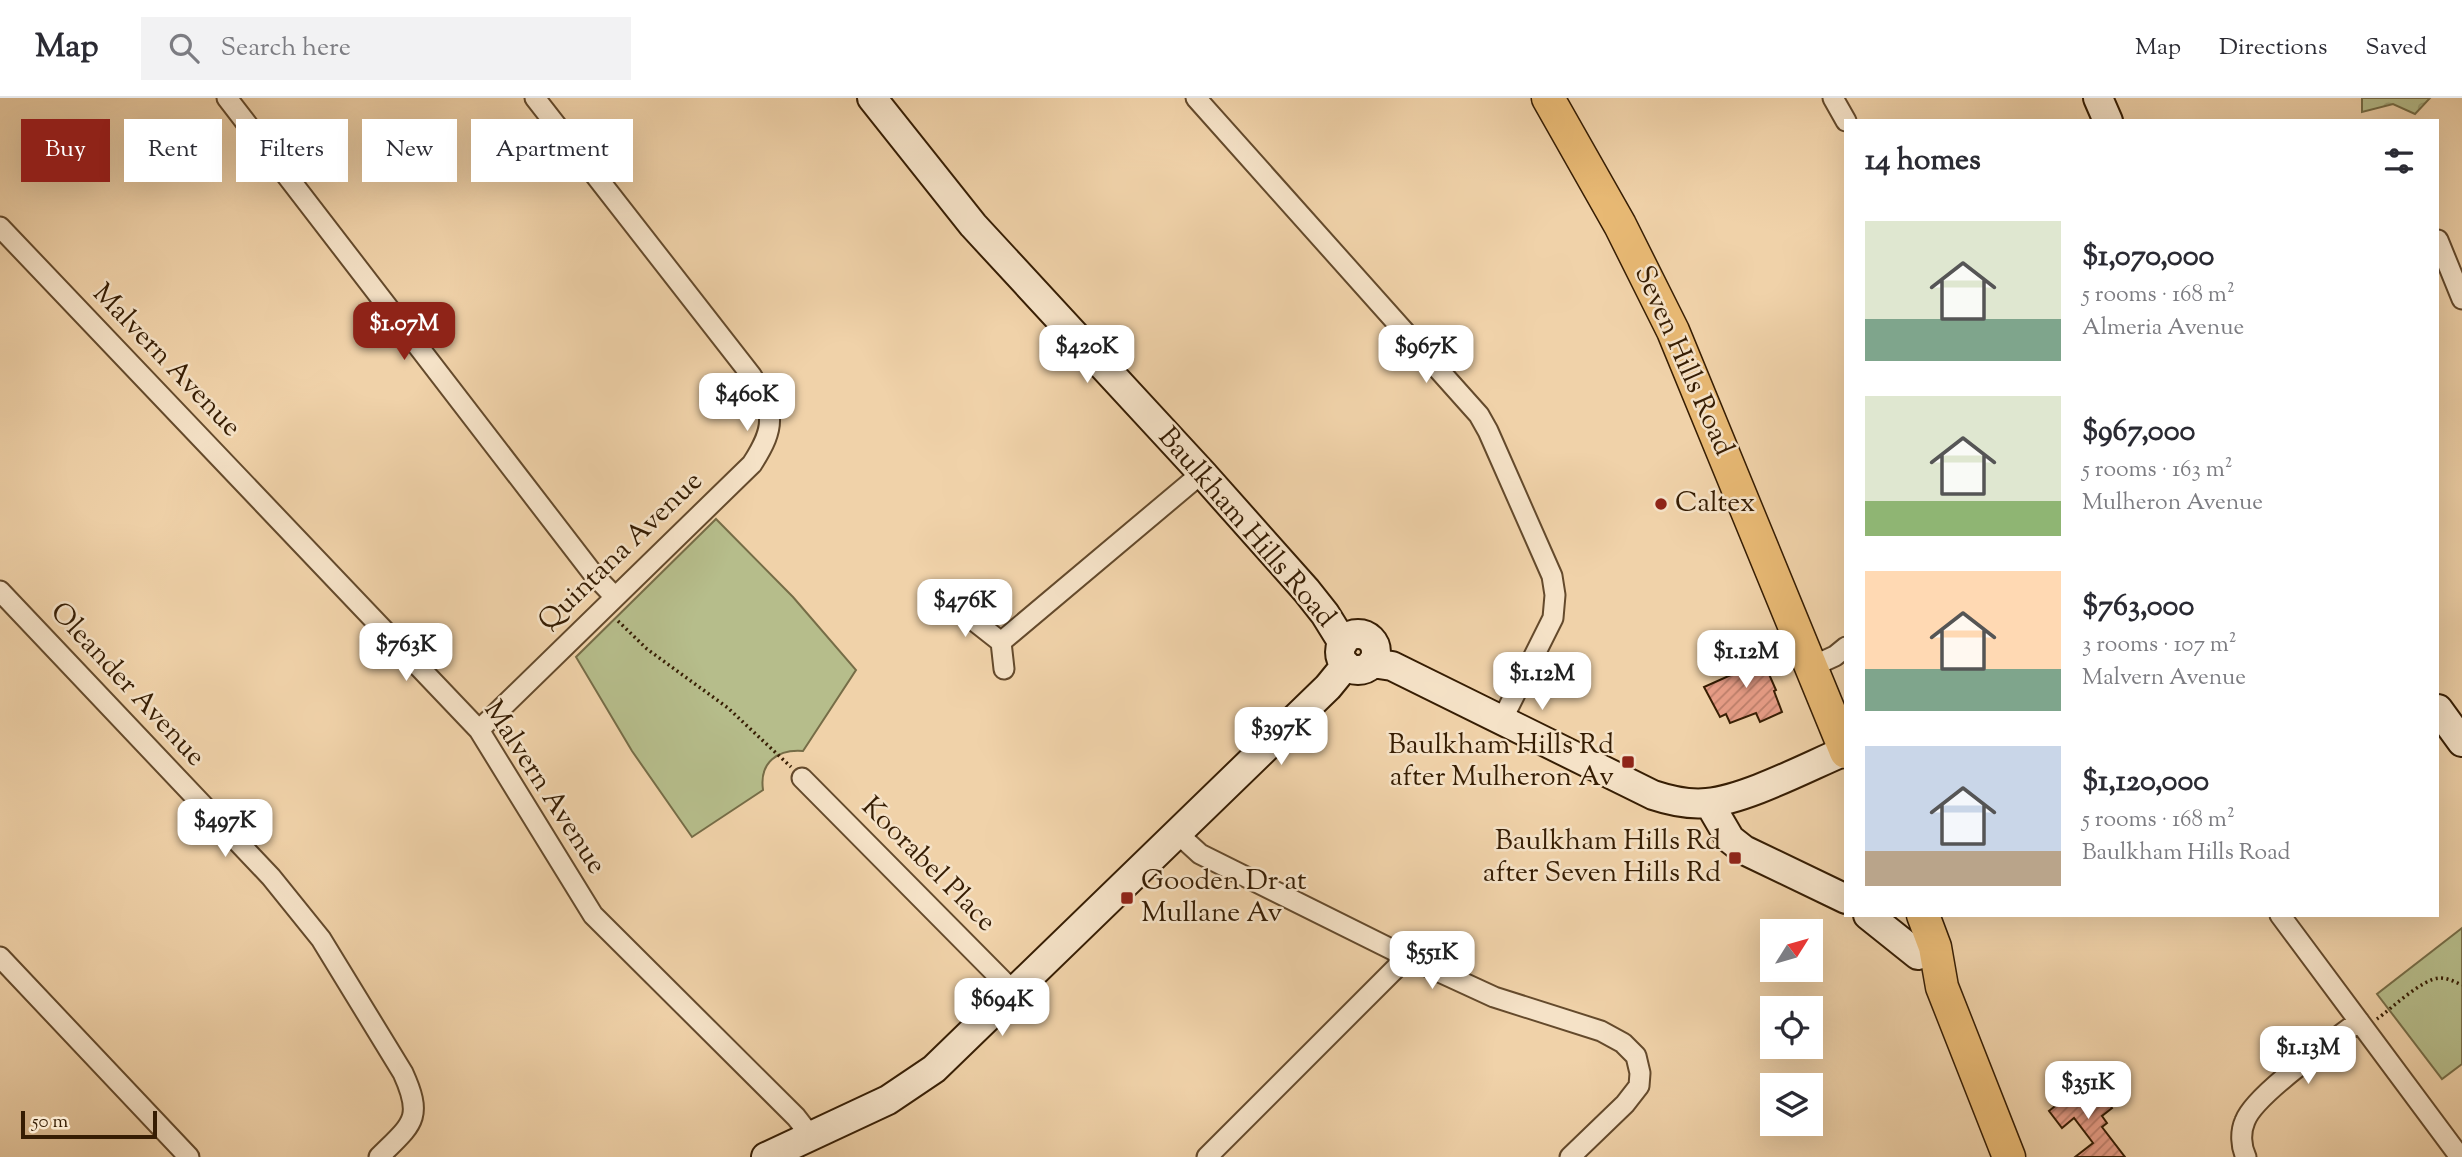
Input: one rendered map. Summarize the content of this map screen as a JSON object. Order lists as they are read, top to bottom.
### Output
{
  "streets": {
    "main road": ["Seven Hills Road"],
    "street": [
      "Malvern Avenue",
      "Baulkham Hills Road",
      "Quintana Avenue",
      "Oleander Avenue",
      "Koorabel Place"
    ]
  },
  "crossings": [
    ["Malvern Avenue", "Quintana Avenue"]
  ],
  "places": {
    "other": ["Caltex"],
    "transit": ["Baulkham Hills Rd after Mulheron Av", "Baulkham Hills Rd after Seven Hills Rd", "Gooden Dr at Mullane Av"]
  },
  "scale_bar": "50 m",
  "north": "top right",
  "page": {
    "header": "Map",
    "search": "Search here",
    "nav": ["Map", "Directions", "Saved"],
    "chip": [
      "Buy",
      "Rent",
      "Filters",
      "New",
      "Apartment"
    ],
    "heading": "14 homes",
    "list": [
      {
        "name": "$1,070,000",
        "note": "5 rooms · 168 m² · Almeria Avenue"
      },
      {
        "name": "$967,000",
        "note": "5 rooms · 163 m² · Mulheron Avenue"
      },
      {
        "name": "$763,000",
        "note": "3 rooms · 107 m² · Malvern Avenue"
      },
      {
        "name": "$1,120,000",
        "note": "5 rooms · 168 m² · Baulkham Hills Road"
      }
    ],
    "price": [
      "$1.07M",
      "$420K",
      "$967K",
      "$460K",
      "$476K",
      "$763K",
      "$1.12M",
      "$1.12M",
      "$397K",
      "$497K",
      "$551K",
      "$694K",
      "$1.13M",
      "$351K"
    ],
    "scale": "50 m"
  }
}
